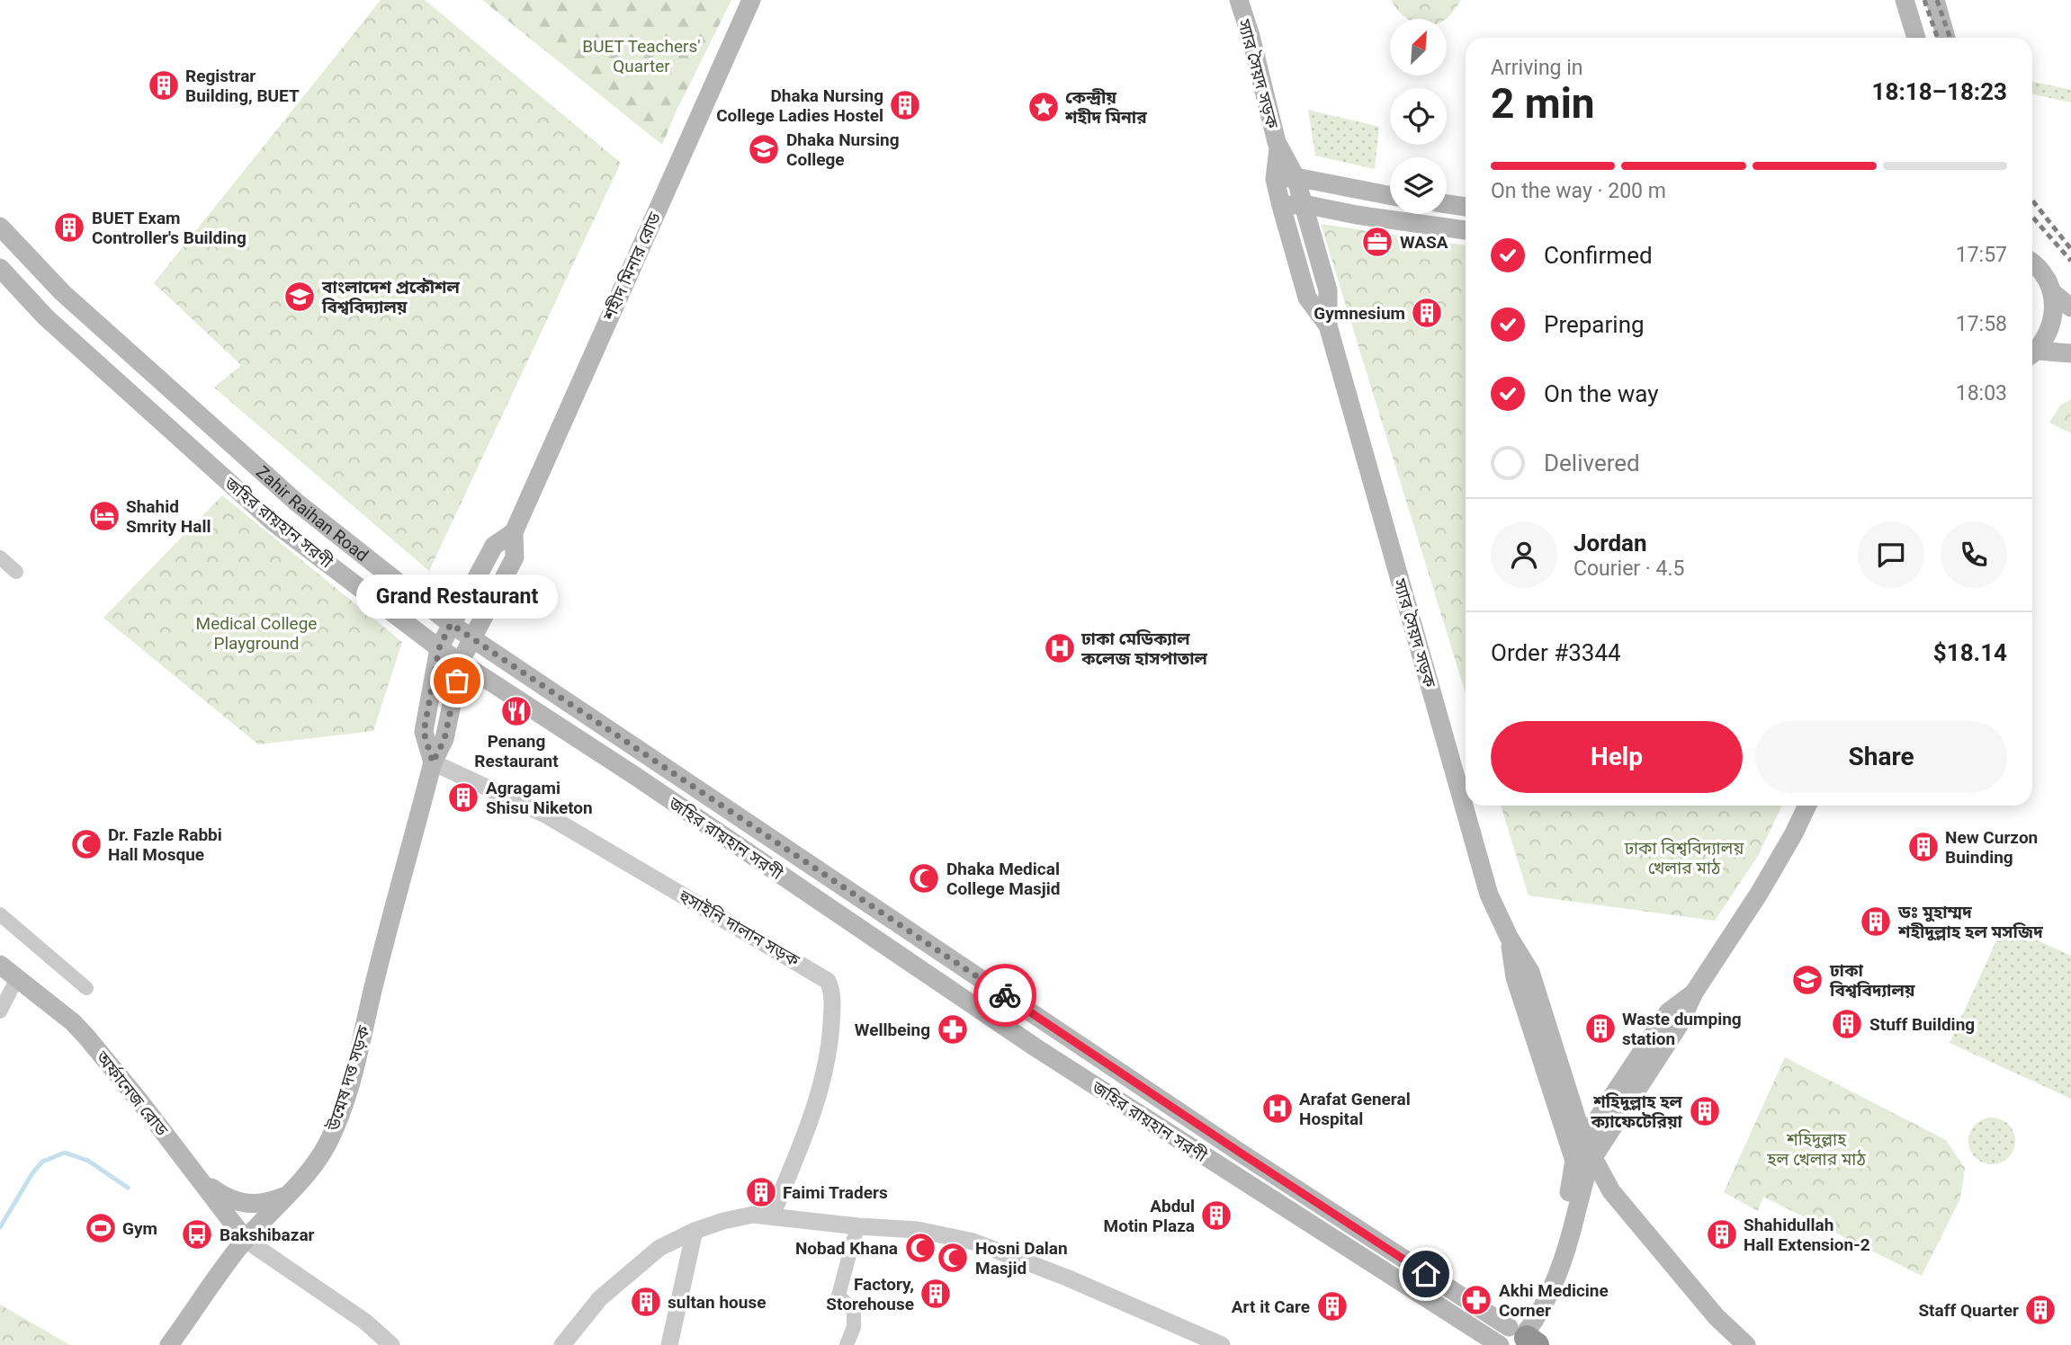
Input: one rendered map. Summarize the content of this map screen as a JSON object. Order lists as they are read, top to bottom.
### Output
{
  "streets": {
    "main road": [
      "স্যার সৈয়দ সড়ক",
      "শহীদ মিনার রোড",
      "Zahir Raihan Road",
      "জহির রায়হান সরণী",
      "উন্মেষ দত্ত সড়ক",
      "অর্ফানেজ রোড"
    ],
    "street": ["হুসাইনি দালান সড়ক"]
  },
  "crossings": [
    ["শহীদ মিনার রোড", "Zahir Raihan Road"],
    ["শহীদ মিনার রোড", "উন্মেষ দত্ত সড়ক"],
    ["Zahir Raihan Road", "জহির রায়হান সরণী"],
    ["Zahir Raihan Road", "উন্মেষ দত্ত সড়ক"],
    ["জহির রায়হান সরণী", "উন্মেষ দত্ত সড়ক"],
    ["হুসাইনি দালান সড়ক", "উন্মেষ দত্ত সড়ক"],
    ["উন্মেষ দত্ত সড়ক", "অর্ফানেজ রোড"]
  ],
  "parks": [
    "BUET Teachers' Quarter",
    "Medical College Playground",
    "ঢাকা বিশ্ববিদ্যালয় খেলার মাঠ",
    "শহিদুল্লাহ হল খেলার মাঠ"
  ],
  "places": {
    "building": [
      "Registrar Building, BUET",
      "Dhaka Nursing College Ladies Hostel",
      "BUET Exam Controller's Building",
      "Gymnesium",
      "Agragami Shisu Niketon",
      "New Curzon Buinding",
      "ডঃ মুহাম্মদ শহীদুল্লাহ হল মসজিদ",
      "Stuff Building",
      "Waste dumping station",
      "শহিদুল্লাহ হল ক্যাফেটেরিয়া",
      "Faimi Traders",
      "Abdul Motin Plaza",
      "Shahidullah Hall Extension-2",
      "Factory, Storehouse",
      "sultan house",
      "Art it Care",
      "Staff Quarter"
    ],
    "place": ["কেন্দ্রীয় শহীদ মিনার"],
    "school or university": ["Dhaka Nursing College", "বাংলাদেশ প্রকৌশল বিশ্ববিদ্যালয়", "ঢাকা বিশ্ববিদ্যালয়"],
    "office": ["WASA"],
    "hotel": ["Shahid Smrity Hall"],
    "hospital": ["ঢাকা মেডিক্যাল কলেজ হাসপাতাল", "Arafat General Hospital"],
    "other": ["Grand Restaurant"],
    "restaurant": ["Penang Restaurant"],
    "mosque": [
      "Dr. Fazle Rabbi Hall Mosque",
      "Dhaka Medical College Masjid",
      "Nobad Khana",
      "Hosni Dalan Masjid"
    ],
    "pharmacy": ["Wellbeing", "Akhi Medicine Corner"],
    "sports": ["Gym"],
    "bus stop": ["Bakshibazar"]
  },
  "north": "top right",
  "page": {
    "heading": ["2 min", "Arriving in", "18:18–18:23"],
    "panel": [
      "Jordan",
      "Courier · 4.5",
      "Order #3344",
      "$18.14"
    ],
    "bar": "On the way · 200 m",
    "list": [
      ["Confirmed", "17:57"],
      ["Preparing", "17:58"],
      ["On the way", "18:03"],
      "Delivered"
    ],
    "bubble": "Grand Restaurant",
    "buttons": ["Help", "Share"]
  }
}
